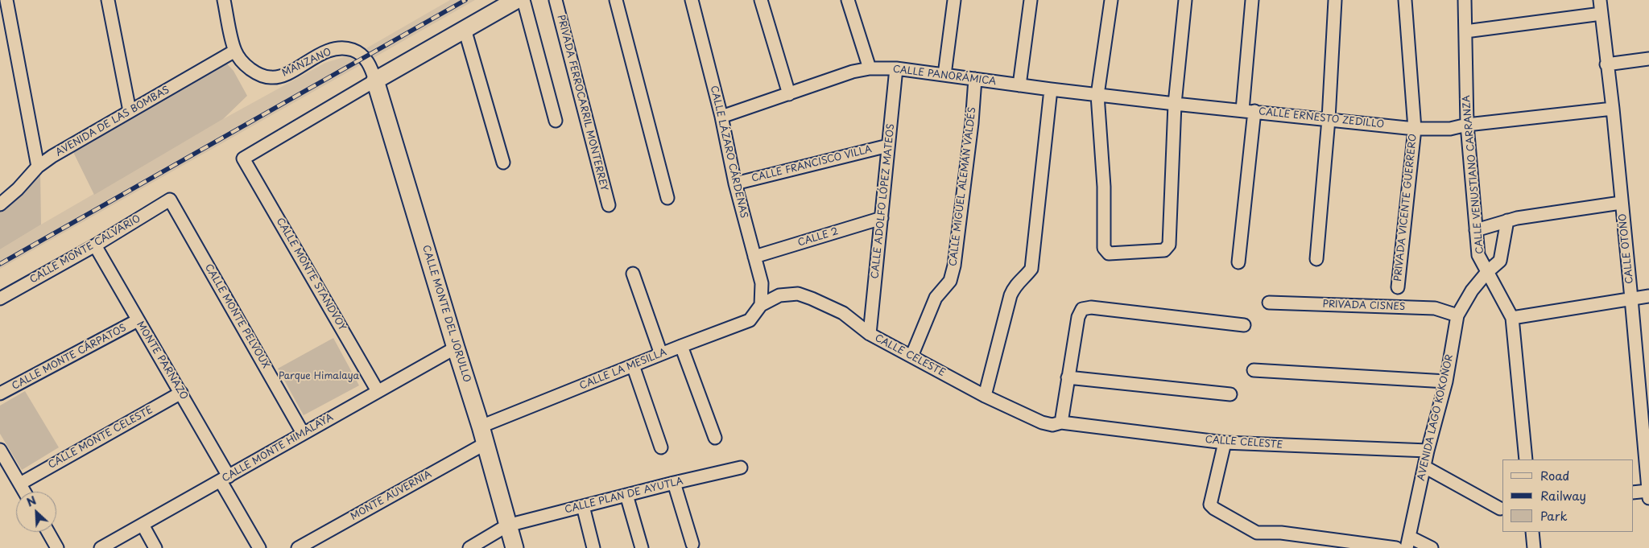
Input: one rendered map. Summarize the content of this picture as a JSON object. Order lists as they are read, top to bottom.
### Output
{
  "streets": {
    "street": [
      "MANZANO",
      "CALLE PANORÁMICA",
      "PRIVADA FERROCARRIL MONTERREY",
      "CALLE ERNESTO ZEDILLO",
      "AVENIDA DE LAS BOMBAS",
      "CALLE LÁZARO CÁRDENAS",
      "CALLE FRANCISCO VILLA",
      "CALLE VENUSTIANO CARRANZA",
      "CALLE MIGUEL ALEMÁN VALDÉS",
      "CALLE ADOLFO LÓPEZ MATEOS",
      "PRIVADA VICENTE GUERRERO",
      "CALLE 2",
      "CALLE OTOÑO",
      "CALLE MONTE CALVARIO",
      "CALLE MONTE STANDVOY",
      "PRIVADA CISNES",
      "CALLE MONTE DEL JORULLO",
      "CALLE MONTE PELVOUX",
      "CALLE CELESTE",
      "CALLE MONTE CÁRPATOS",
      "MONTE PARNAZO",
      "CALLE LA MESILLA",
      "AVENIDA LAGO KOKONOR",
      "CALLE MONTE CELESTE",
      "CALLE MONTE HIMALAYA",
      "MONTE AUVERNIA",
      "CALLE PLAN DE AYUTLA"
    ]
  },
  "crossings": [
    ["MANZANO", "AVENIDA DE LAS BOMBAS"],
    ["MANZANO", "CALLE MONTE STANDVOY"],
    ["MANZANO", "CALLE MONTE DEL JORULLO"],
    ["CALLE PANORÁMICA", "CALLE ERNESTO ZEDILLO"],
    ["CALLE PANORÁMICA", "CALLE LÁZARO CÁRDENAS"],
    ["CALLE PANORÁMICA", "CALLE MIGUEL ALEMÁN VALDÉS"],
    ["CALLE PANORÁMICA", "CALLE ADOLFO LÓPEZ MATEOS"],
    ["CALLE ERNESTO ZEDILLO", "CALLE VENUSTIANO CARRANZA"],
    ["CALLE ERNESTO ZEDILLO", "PRIVADA VICENTE GUERRERO"],
    ["CALLE ERNESTO ZEDILLO", "CALLE OTOÑO"],
    ["CALLE LÁZARO CÁRDENAS", "CALLE FRANCISCO VILLA"],
    ["CALLE LÁZARO CÁRDENAS", "CALLE 2"],
    ["CALLE LÁZARO CÁRDENAS", "CALLE CELESTE"],
    ["CALLE LÁZARO CÁRDENAS", "CALLE LA MESILLA"],
    ["CALLE FRANCISCO VILLA", "CALLE ADOLFO LÓPEZ MATEOS"],
    ["CALLE VENUSTIANO CARRANZA", "AVENIDA LAGO KOKONOR"],
    ["CALLE MIGUEL ALEMÁN VALDÉS", "CALLE CELESTE"],
    ["CALLE ADOLFO LÓPEZ MATEOS", "CALLE 2"],
    ["CALLE ADOLFO LÓPEZ MATEOS", "CALLE CELESTE"],
    ["CALLE MONTE CALVARIO", "CALLE MONTE PELVOUX"],
    ["CALLE MONTE CALVARIO", "MONTE PARNAZO"],
    ["CALLE MONTE STANDVOY", "CALLE MONTE DEL JORULLO"],
    ["CALLE MONTE STANDVOY", "CALLE MONTE HIMALAYA"],
    ["PRIVADA CISNES", "AVENIDA LAGO KOKONOR"],
    ["CALLE MONTE DEL JORULLO", "CALLE LA MESILLA"],
    ["CALLE MONTE DEL JORULLO", "CALLE MONTE HIMALAYA"],
    ["CALLE MONTE DEL JORULLO", "MONTE AUVERNIA"],
    ["CALLE MONTE DEL JORULLO", "CALLE PLAN DE AYUTLA"],
    ["CALLE MONTE PELVOUX", "CALLE MONTE HIMALAYA"],
    ["CALLE CELESTE", "CALLE LA MESILLA"],
    ["CALLE CELESTE", "AVENIDA LAGO KOKONOR"],
    ["CALLE MONTE CÁRPATOS", "MONTE PARNAZO"],
    ["MONTE PARNAZO", "CALLE MONTE CELESTE"],
    ["MONTE PARNAZO", "CALLE MONTE HIMALAYA"]
  ],
  "parks": ["Parque Himalaya"],
  "legend": ["Road", "Railway", "Park"],
  "north": "top left"
}
